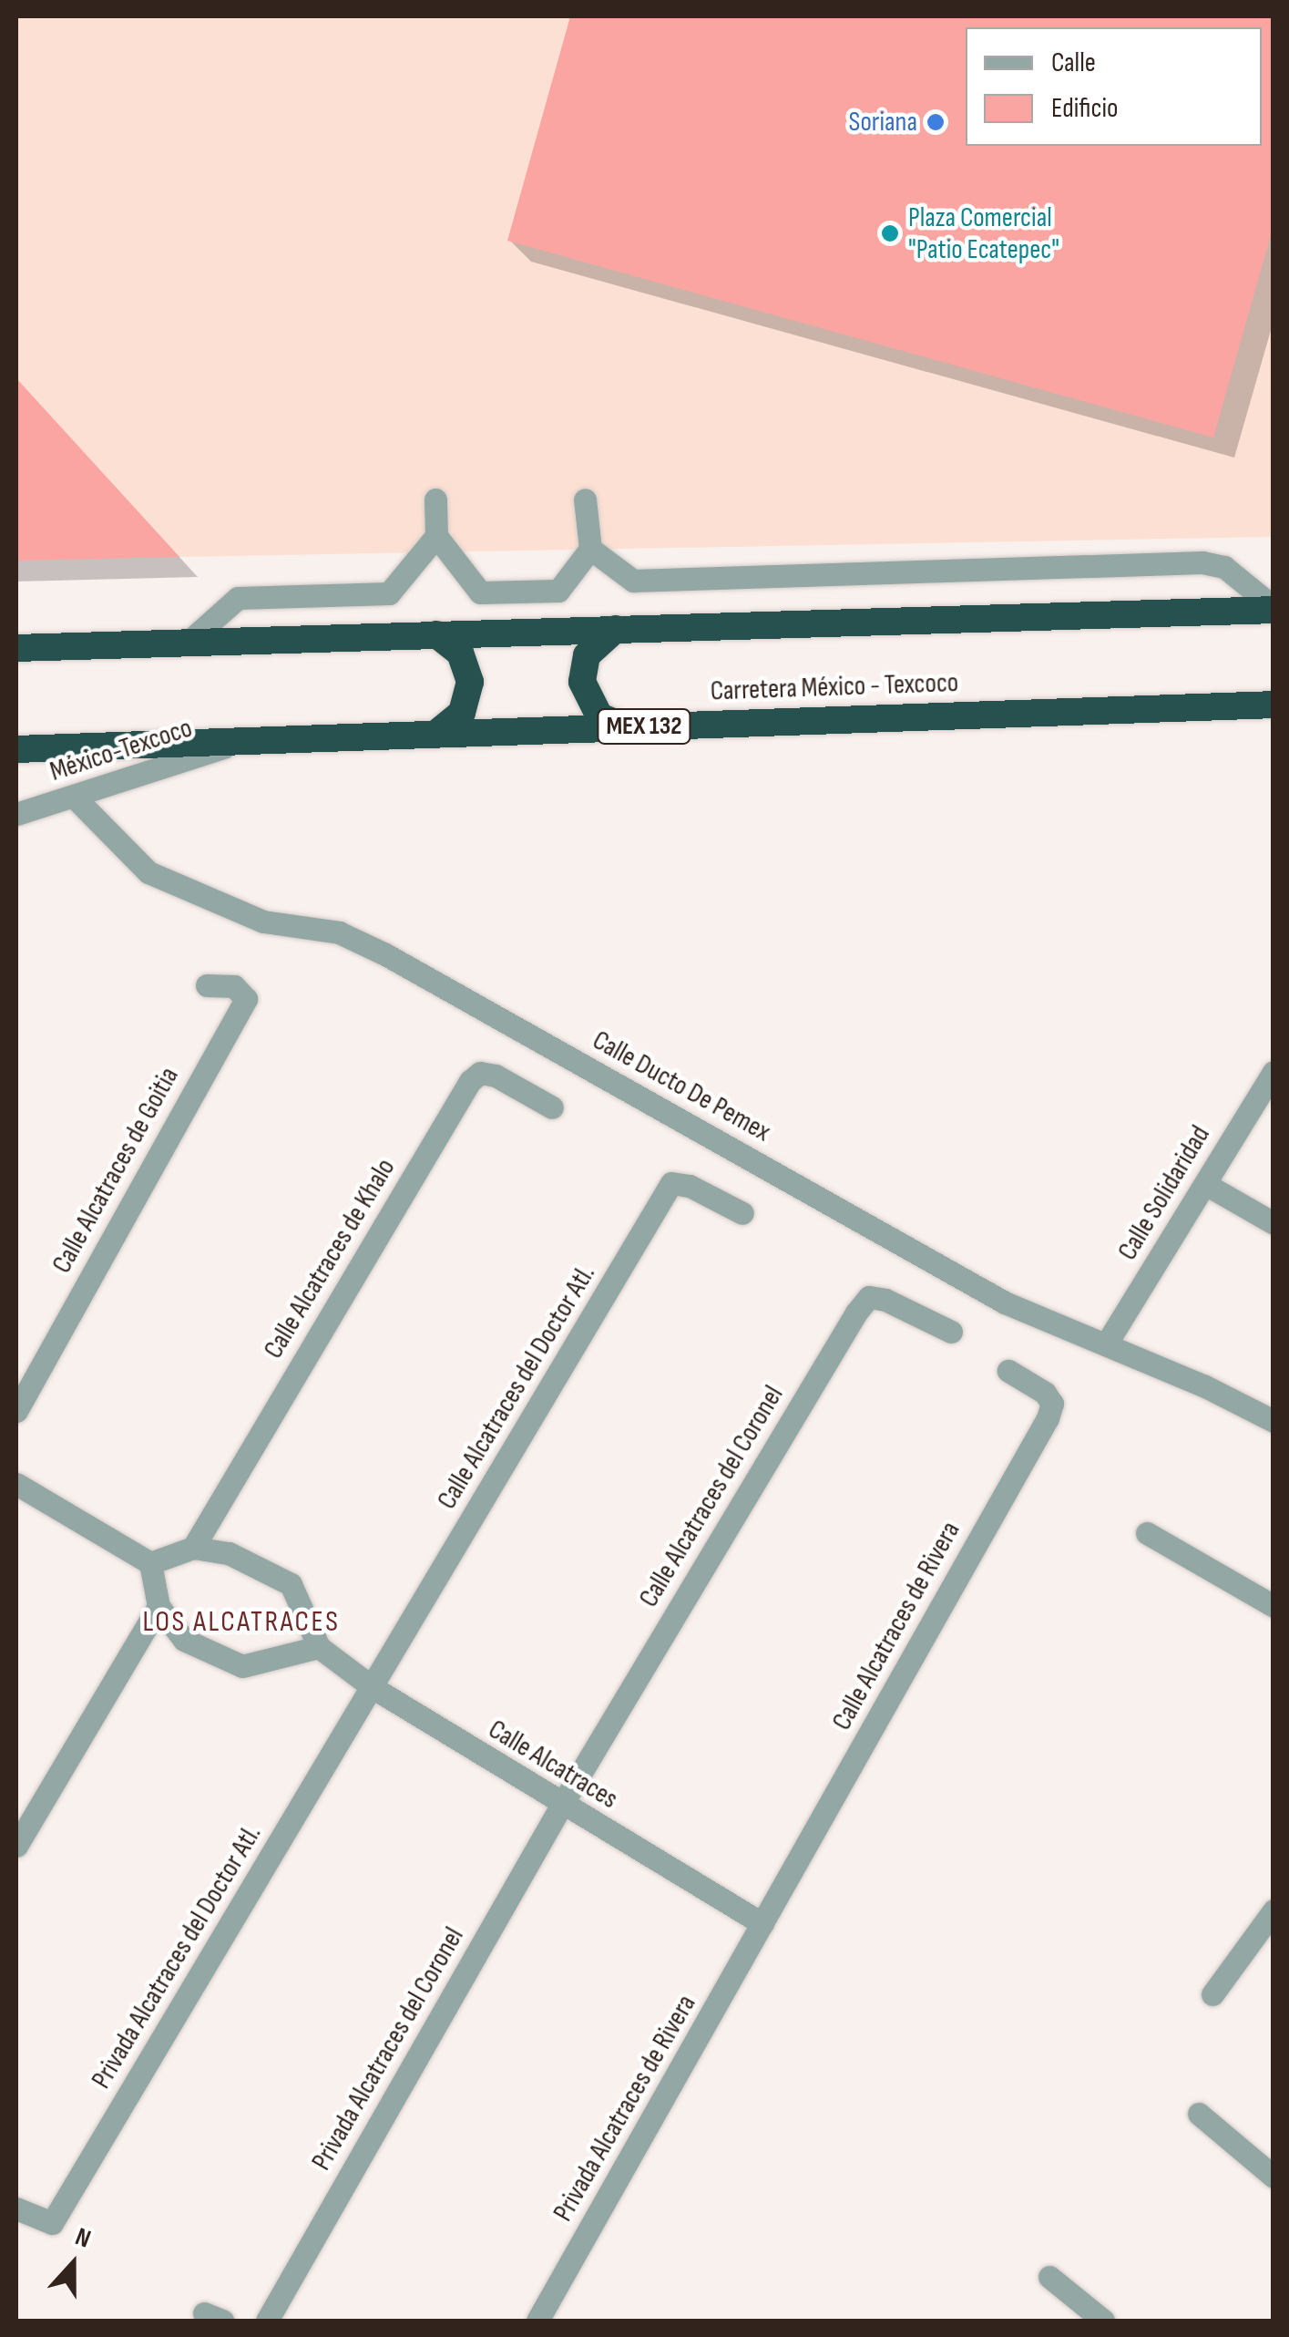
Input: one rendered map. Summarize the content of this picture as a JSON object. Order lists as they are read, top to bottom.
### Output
{
  "streets": {
    "highway": ["Carretera México - Texcoco", "MEX 132"],
    "street": [
      "México-Texcoco",
      "Calle Ducto De Pemex",
      "Calle Alcatraces de Goitia",
      "Calle Solidaridad",
      "Calle Alcatraces de Khalo",
      "Calle Alcatraces del Doctor Atl.",
      "Calle Alcatraces del Coronel",
      "Calle Alcatraces de Rivera",
      "Calle Alcatraces",
      "Privada Alcatraces del Doctor Atl.",
      "Privada Alcatraces del Coronel",
      "Privada Alcatraces de Rivera"
    ]
  },
  "crossings": [
    ["Carretera México - Texcoco", "México-Texcoco"],
    ["México-Texcoco", "Calle Ducto De Pemex"],
    ["Calle Ducto De Pemex", "Calle Solidaridad"],
    ["Calle Alcatraces de Khalo", "Calle Alcatraces"],
    ["Calle Alcatraces del Doctor Atl.", "Calle Alcatraces"],
    ["Calle Alcatraces del Doctor Atl.", "Privada Alcatraces del Doctor Atl."],
    ["Calle Alcatraces del Coronel", "Calle Alcatraces"],
    ["Calle Alcatraces del Coronel", "Privada Alcatraces del Coronel"],
    ["Calle Alcatraces de Rivera", "Calle Alcatraces"],
    ["Calle Alcatraces de Rivera", "Privada Alcatraces de Rivera"],
    ["Calle Alcatraces", "Privada Alcatraces del Doctor Atl."],
    ["Calle Alcatraces", "Privada Alcatraces del Coronel"],
    ["Calle Alcatraces", "Privada Alcatraces de Rivera"]
  ],
  "districts": ["LOS ALCATRACES"],
  "places": ["Soriana", "Plaza Comercial \"Patio Ecatepec\""],
  "legend": ["Calle", "Edificio"],
  "north": "top"
}
